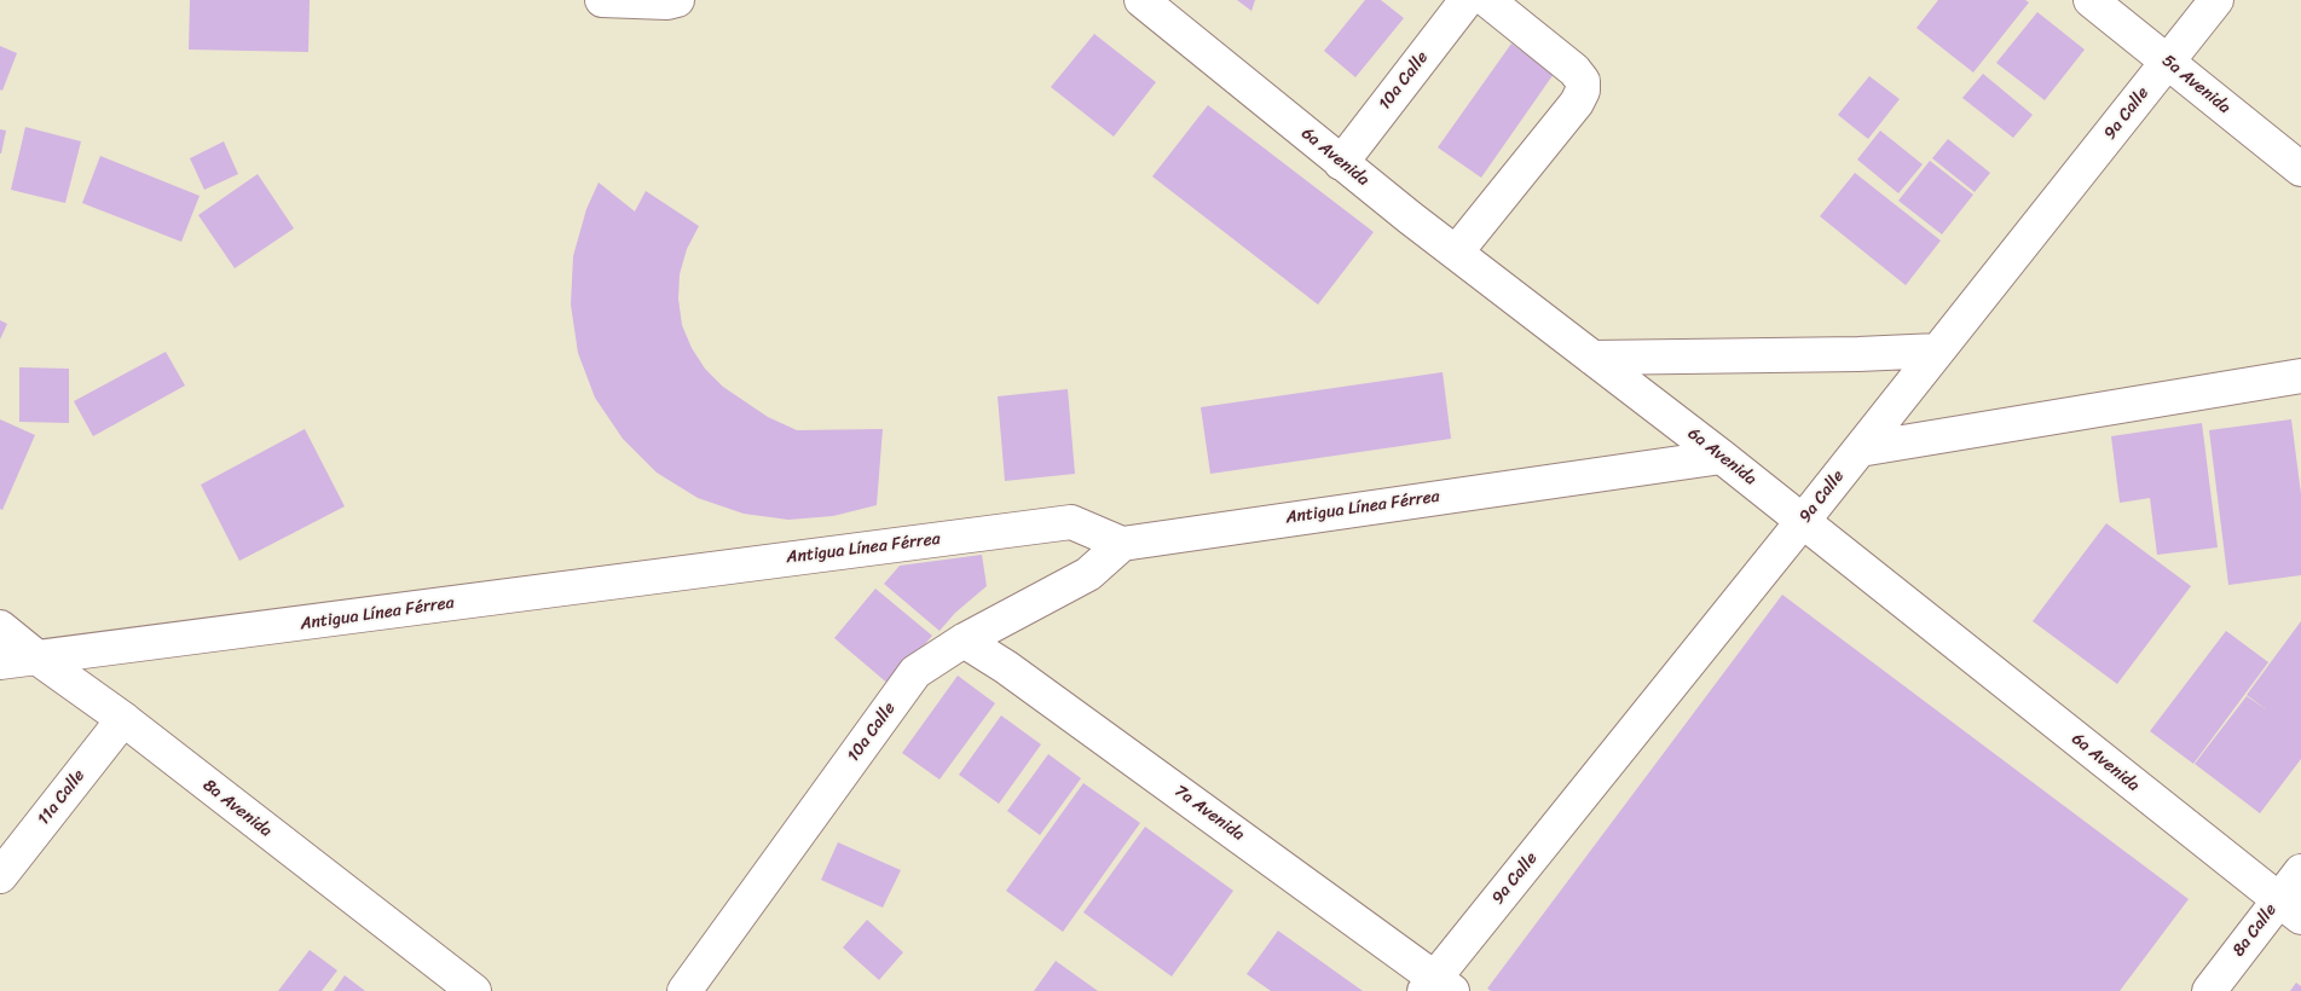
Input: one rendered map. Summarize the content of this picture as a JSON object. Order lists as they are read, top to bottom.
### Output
{
  "streets": {
    "street": [
      "10a Calle",
      "5a Avenida",
      "9a Calle",
      "6a Avenida",
      "Antigua Línea Férrea",
      "11a Calle",
      "8a Avenida",
      "7a Avenida",
      "8a Calle"
    ]
  },
  "crossings": [
    ["10a Calle", "6a Avenida"],
    ["10a Calle", "Antigua Línea Férrea"],
    ["10a Calle", "7a Avenida"],
    ["5a Avenida", "9a Calle"],
    ["9a Calle", "6a Avenida"],
    ["9a Calle", "7a Avenida"],
    ["6a Avenida", "Antigua Línea Férrea"],
    ["6a Avenida", "8a Calle"],
    ["Antigua Línea Férrea", "8a Avenida"],
    ["11a Calle", "8a Avenida"]
  ]
}
